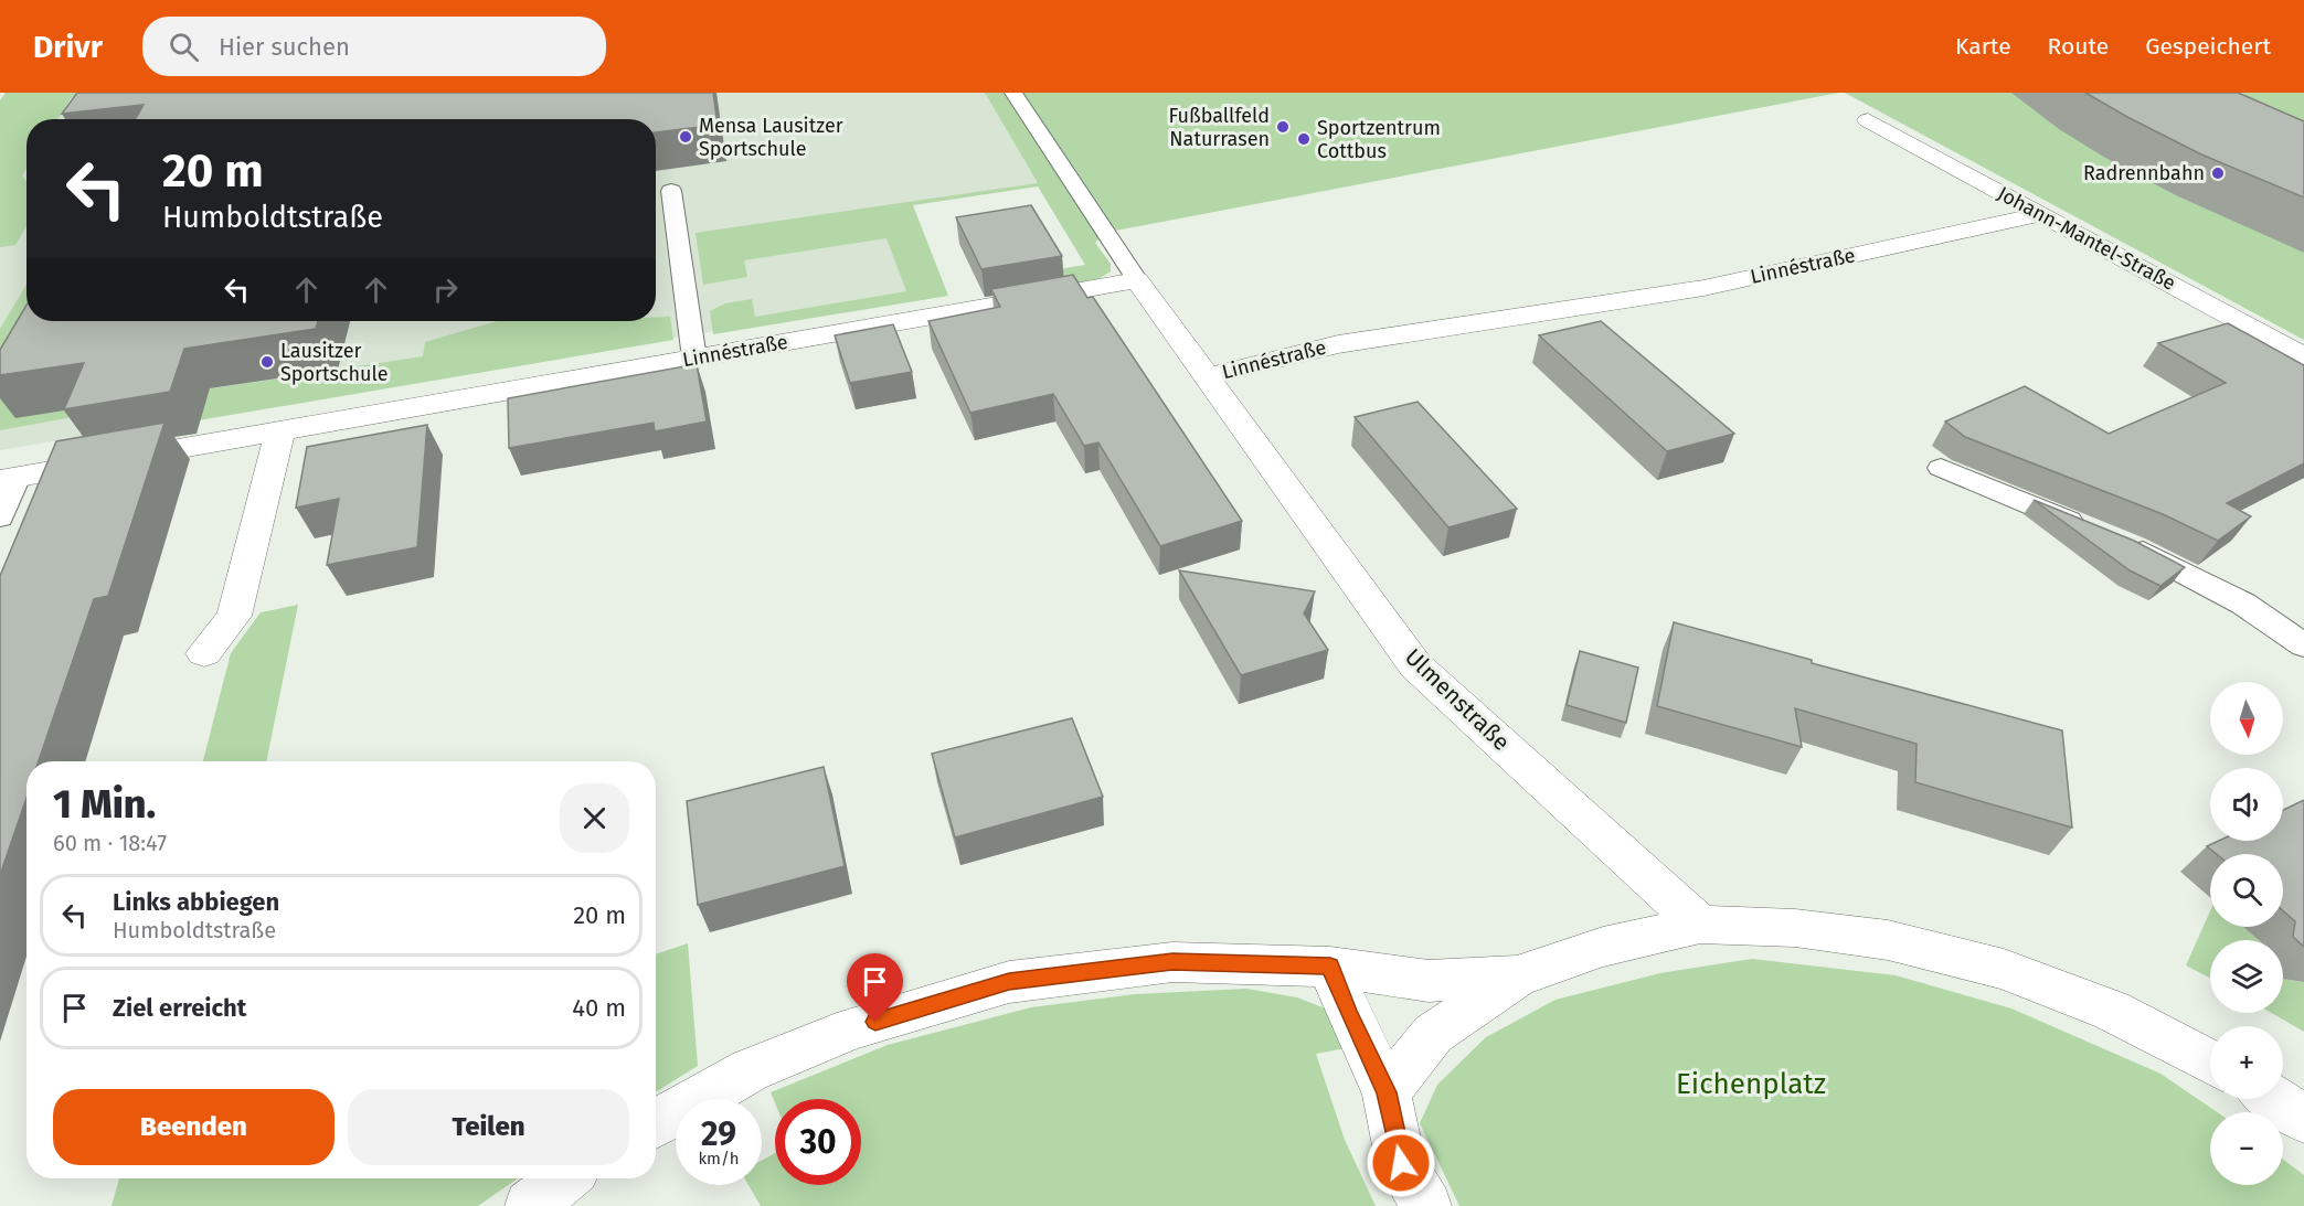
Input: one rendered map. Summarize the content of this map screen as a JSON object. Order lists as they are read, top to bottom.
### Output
{
  "streets": {
    "street": ["Johann-Mantel-Straße", "Linnéstraße", "Ulmenstraße"]
  },
  "crossings": [
    ["Johann-Mantel-Straße", "Linnéstraße"],
    ["Linnéstraße", "Ulmenstraße"]
  ],
  "parks": ["Eichenplatz"],
  "places": [
    "Fußballfeld Naturrasen",
    "Mensa Lausitzer Sportschule",
    "Sportzentrum Cottbus",
    "Radrennbahn",
    "Lausitzer Sportschule"
  ],
  "north": "bottom",
  "page": {
    "header": "Drivr",
    "search": "Hier suchen",
    "nav": ["Karte", "Route", "Gespeichert"],
    "turn": ["20 m", "Humboldtstraße"],
    "map_buttons": ["+", "−"],
    "heading": ["1 Min.", "60 m · 18:47"],
    "list": [
      {
        "name": "Links abbiegen",
        "note": "Humboldtstraße",
        "value": "20 m"
      },
      {
        "name": "Ziel erreicht",
        "value": "40 m"
      }
    ],
    "buttons": ["Beenden", "Teilen"],
    "speed": "29 km/h",
    "limit": "30"
  }
}
